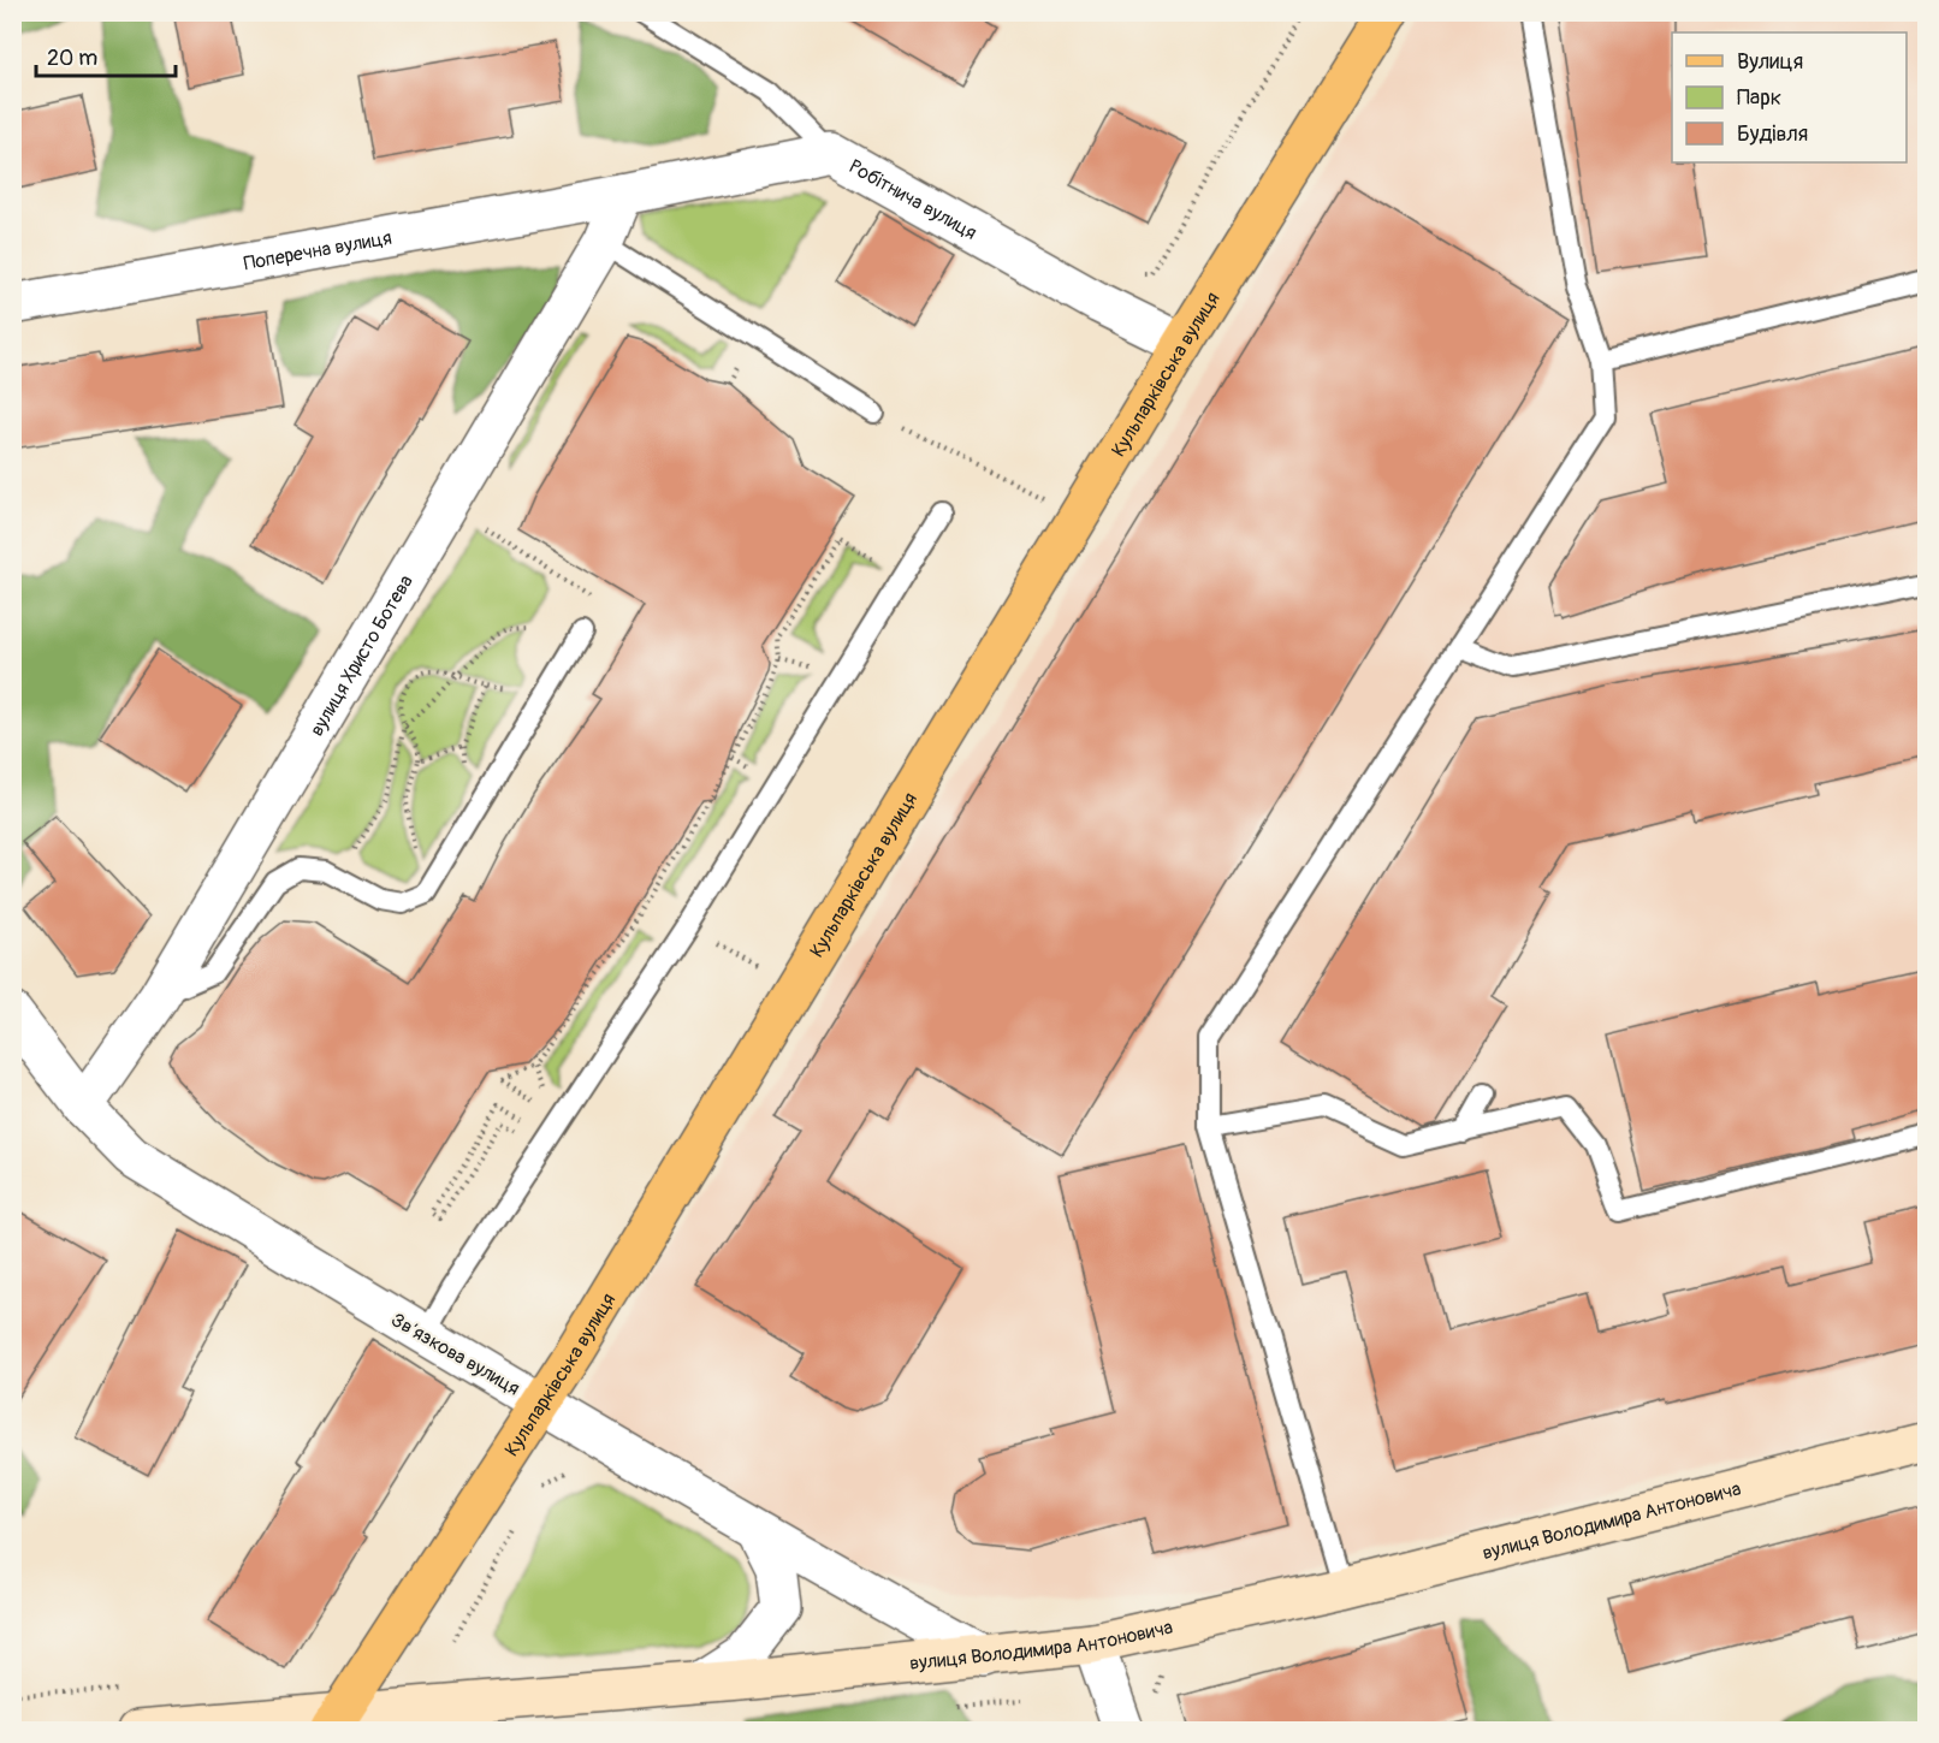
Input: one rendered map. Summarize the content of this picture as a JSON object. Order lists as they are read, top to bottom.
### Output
{
  "streets": {
    "main road": ["Кульпарківська вулиця", "вулиця Володимира Антоновича"],
    "street": [
      "Робітнича вулиця",
      "Поперечна вулиця",
      "вулиця Христо Ботева",
      "Звʼязкова вулиця"
    ]
  },
  "crossings": [
    ["Робітнича вулиця", "Поперечна вулиця"],
    ["Робітнича вулиця", "Кульпарківська вулиця"],
    ["Робітнича вулиця", "вулиця Христо Ботева"],
    ["Поперечна вулиця", "вулиця Христо Ботева"],
    ["Кульпарківська вулиця", "Звʼязкова вулиця"],
    ["Кульпарківська вулиця", "вулиця Володимира Антоновича"],
    ["вулиця Христо Ботева", "Звʼязкова вулиця"],
    ["Звʼязкова вулиця", "вулиця Володимира Антоновича"]
  ],
  "legend": ["Вулиця", "Парк", "Будівля"],
  "scale_bar": "20 m"
}
